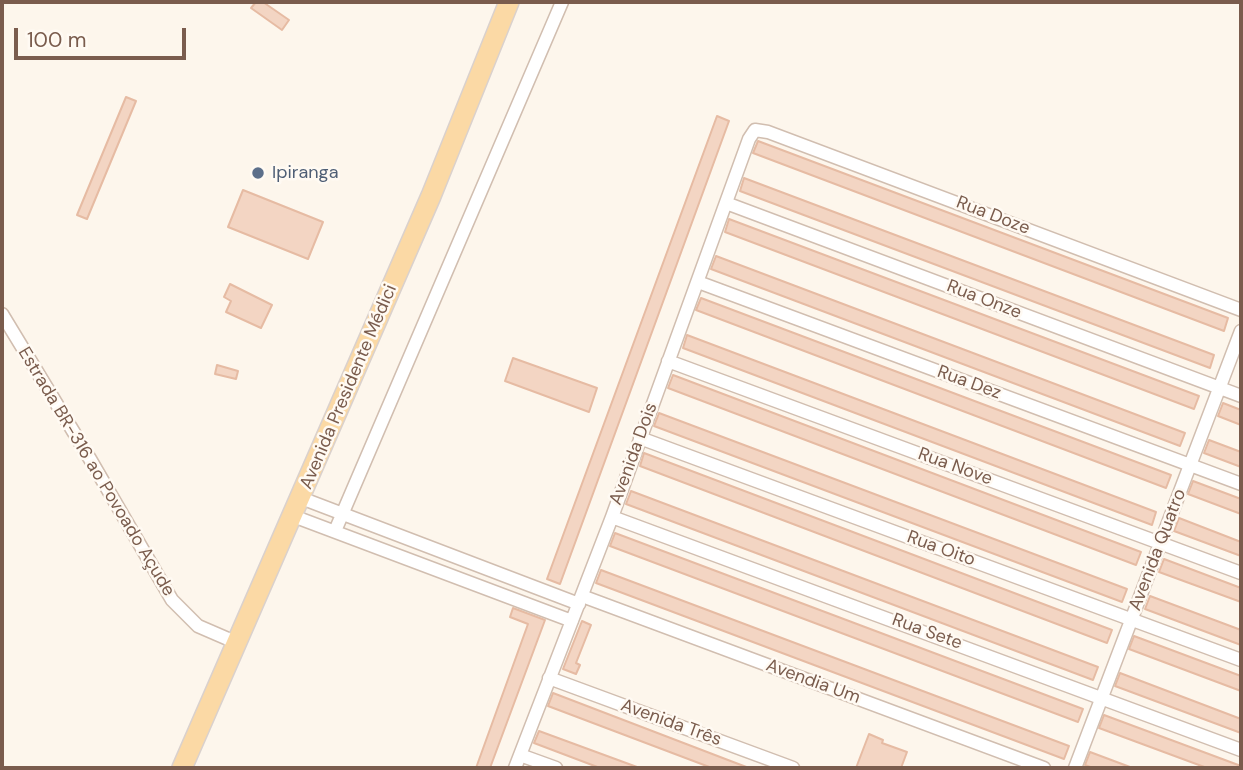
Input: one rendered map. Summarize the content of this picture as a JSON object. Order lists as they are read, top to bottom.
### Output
{
  "streets": {
    "main road": ["Avenida Presidente Médici"],
    "street": [
      "Rua Doze",
      "Rua Onze",
      "Rua Dez",
      "Avenida Dois",
      "Rua Nove",
      "Estrada BR-316 ao Povoado Açude",
      "Rua Oito",
      "Avenida Quatro",
      "Rua Sete",
      "Avendia Um",
      "Avenida Três"
    ]
  },
  "crossings": [
    ["Rua Doze", "Avenida Dois"],
    ["Rua Onze", "Avenida Dois"],
    ["Rua Onze", "Avenida Quatro"],
    ["Rua Dez", "Avenida Dois"],
    ["Rua Dez", "Avenida Quatro"],
    ["Avenida Presidente Médici", "Estrada BR-316 ao Povoado Açude"],
    ["Avenida Presidente Médici", "Avendia Um"],
    ["Avenida Dois", "Rua Nove"],
    ["Avenida Dois", "Rua Oito"],
    ["Avenida Dois", "Rua Sete"],
    ["Avenida Dois", "Avendia Um"],
    ["Avenida Dois", "Avenida Três"],
    ["Rua Nove", "Avenida Quatro"],
    ["Rua Oito", "Avenida Quatro"],
    ["Avenida Quatro", "Rua Sete"]
  ],
  "places": ["Ipiranga"],
  "scale_bar": "100 m"
}
